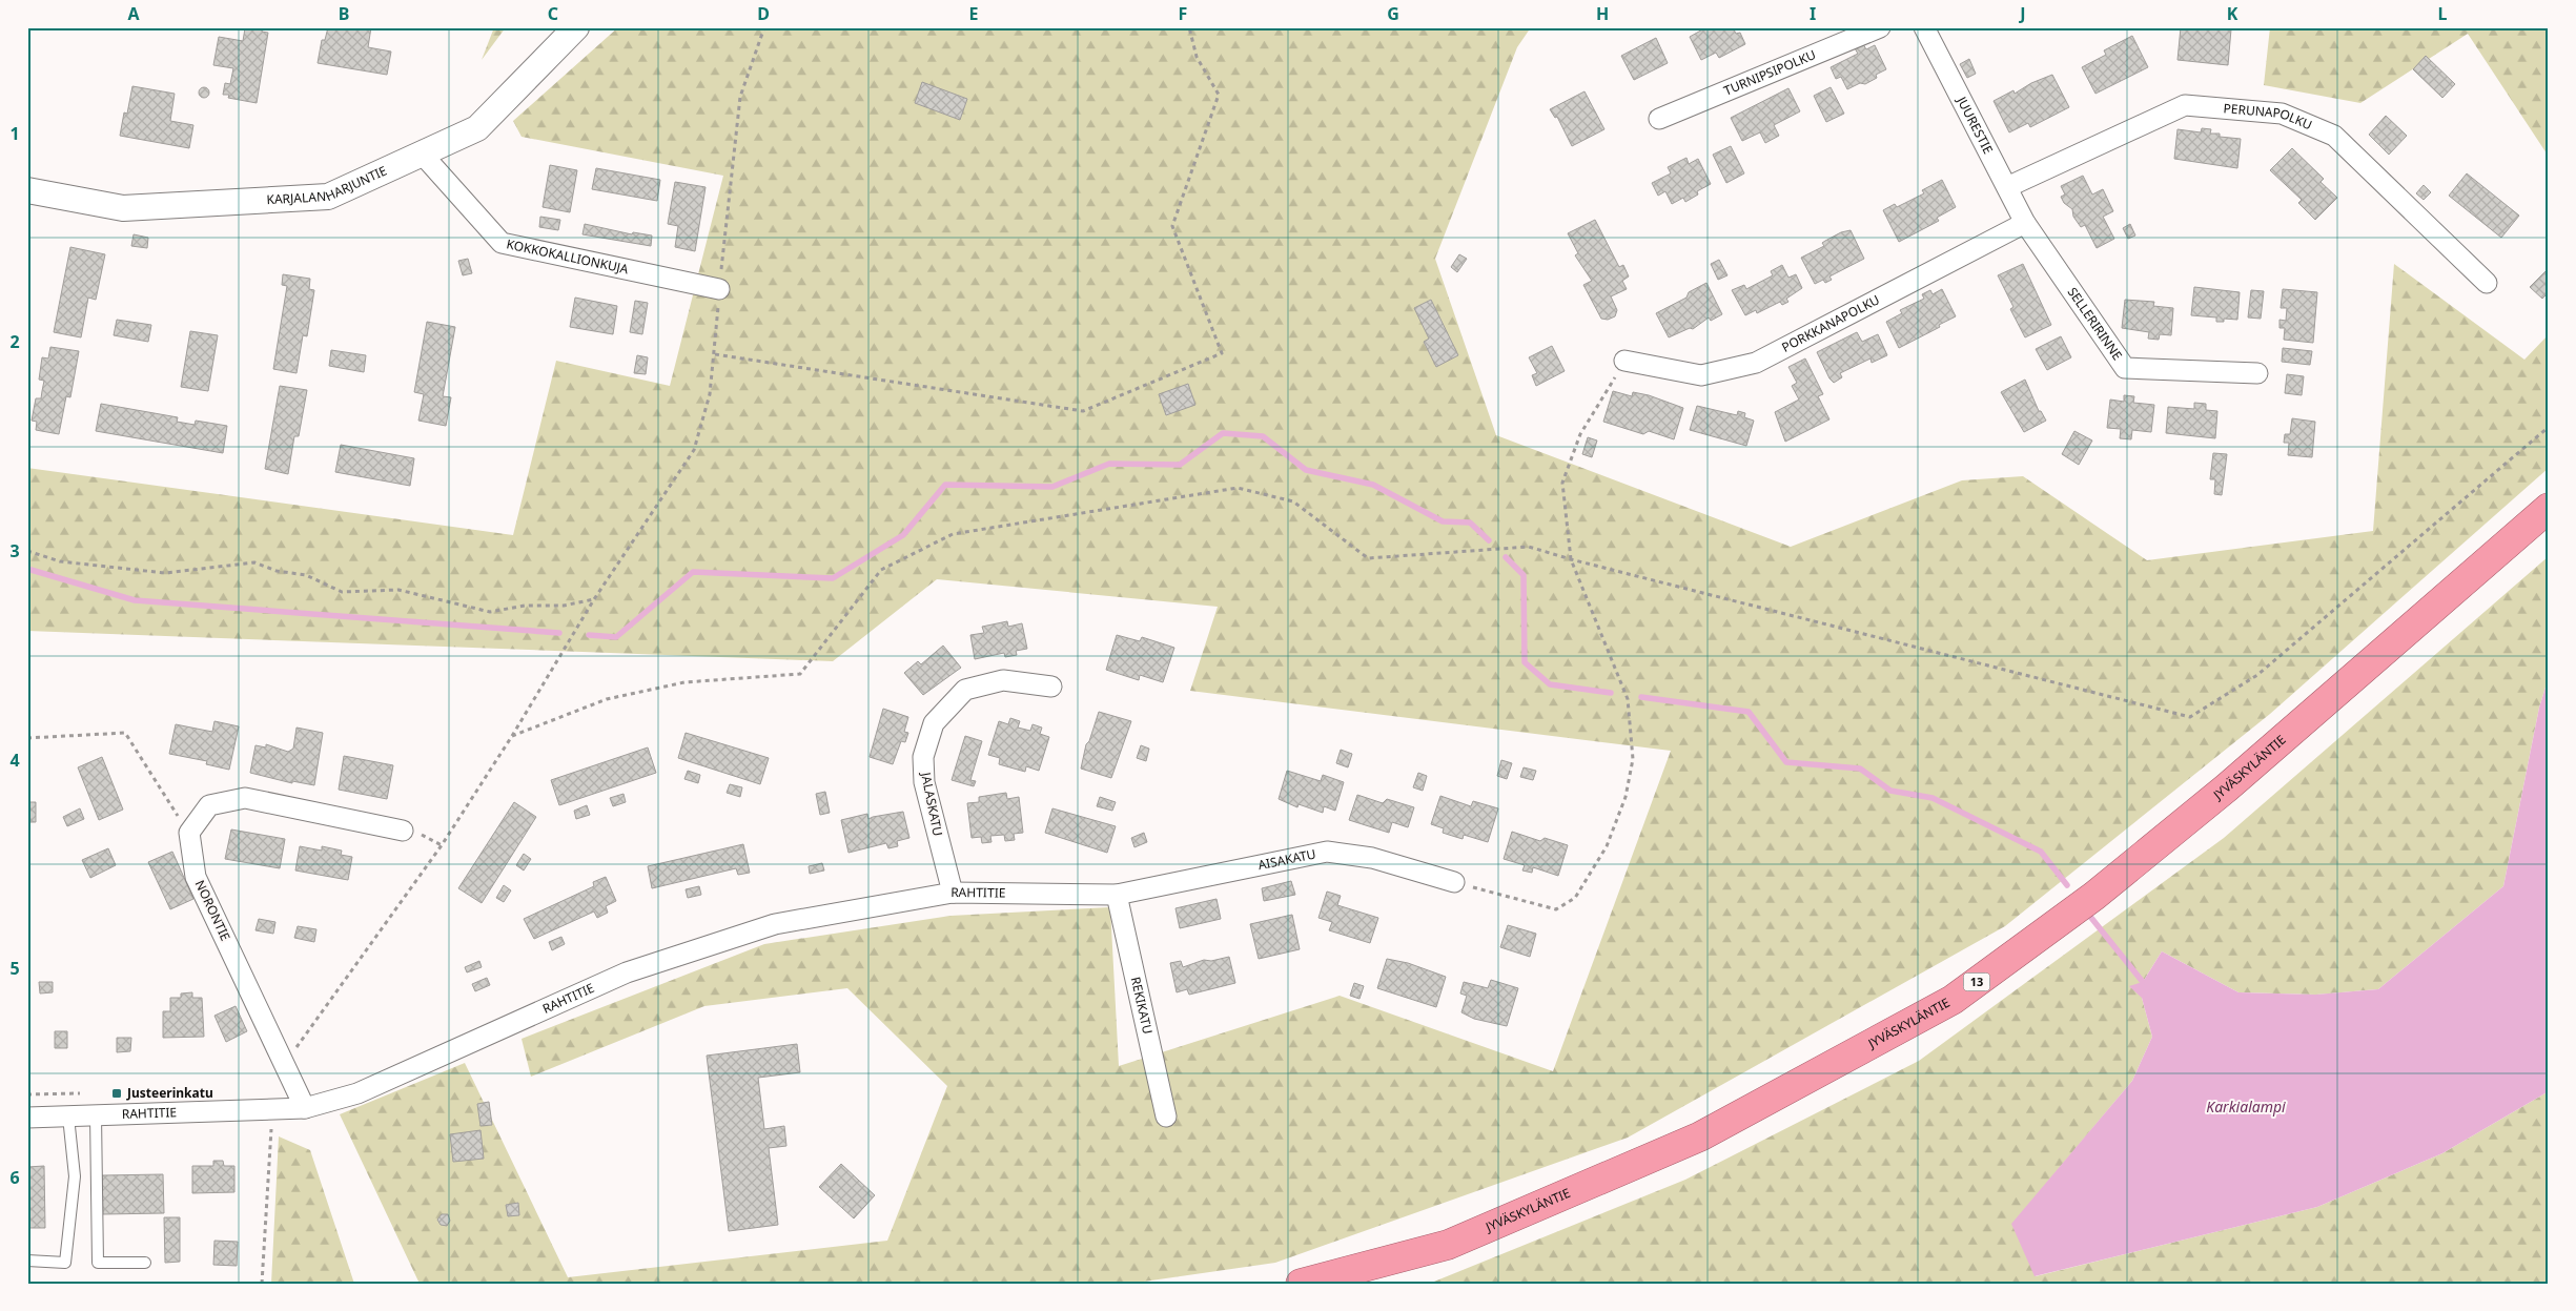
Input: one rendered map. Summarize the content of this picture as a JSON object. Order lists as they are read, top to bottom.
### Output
{
  "streets": {
    "highway": ["JYVÄSKYLÄNTIE", "13"],
    "street": [
      "TURNIPSIPOLKU",
      "PERUNAPOLKU",
      "JUURESTIE",
      "KARJALANHARJUNTIE",
      "KOKKOKALLIONKUJA",
      "PORKKANAPOLKU",
      "SELLERIRINNE",
      "JALASKATU",
      "AISAKATU",
      "RAHTITIE",
      "NORONTIE",
      "REKIKATU"
    ]
  },
  "crossings": [
    ["PERUNAPOLKU", "JUURESTIE"],
    ["JUURESTIE", "PORKKANAPOLKU"],
    ["JUURESTIE", "SELLERIRINNE"],
    ["KARJALANHARJUNTIE", "KOKKOKALLIONKUJA"],
    ["PORKKANAPOLKU", "SELLERIRINNE"],
    ["JALASKATU", "RAHTITIE"],
    ["AISAKATU", "RAHTITIE"],
    ["AISAKATU", "REKIKATU"],
    ["RAHTITIE", "NORONTIE"],
    ["RAHTITIE", "REKIKATU"]
  ],
  "water": ["Karkialampi"],
  "places": {
    "transit": ["Justeerinkatu"]
  },
  "grid": {
    "columns": [
      "A",
      "B",
      "C",
      "D",
      "E",
      "F",
      "G",
      "H",
      "I",
      "J",
      "K",
      "L"
    ],
    "rows": [
      "1",
      "2",
      "3",
      "4",
      "5",
      "6"
    ]
  }
}
